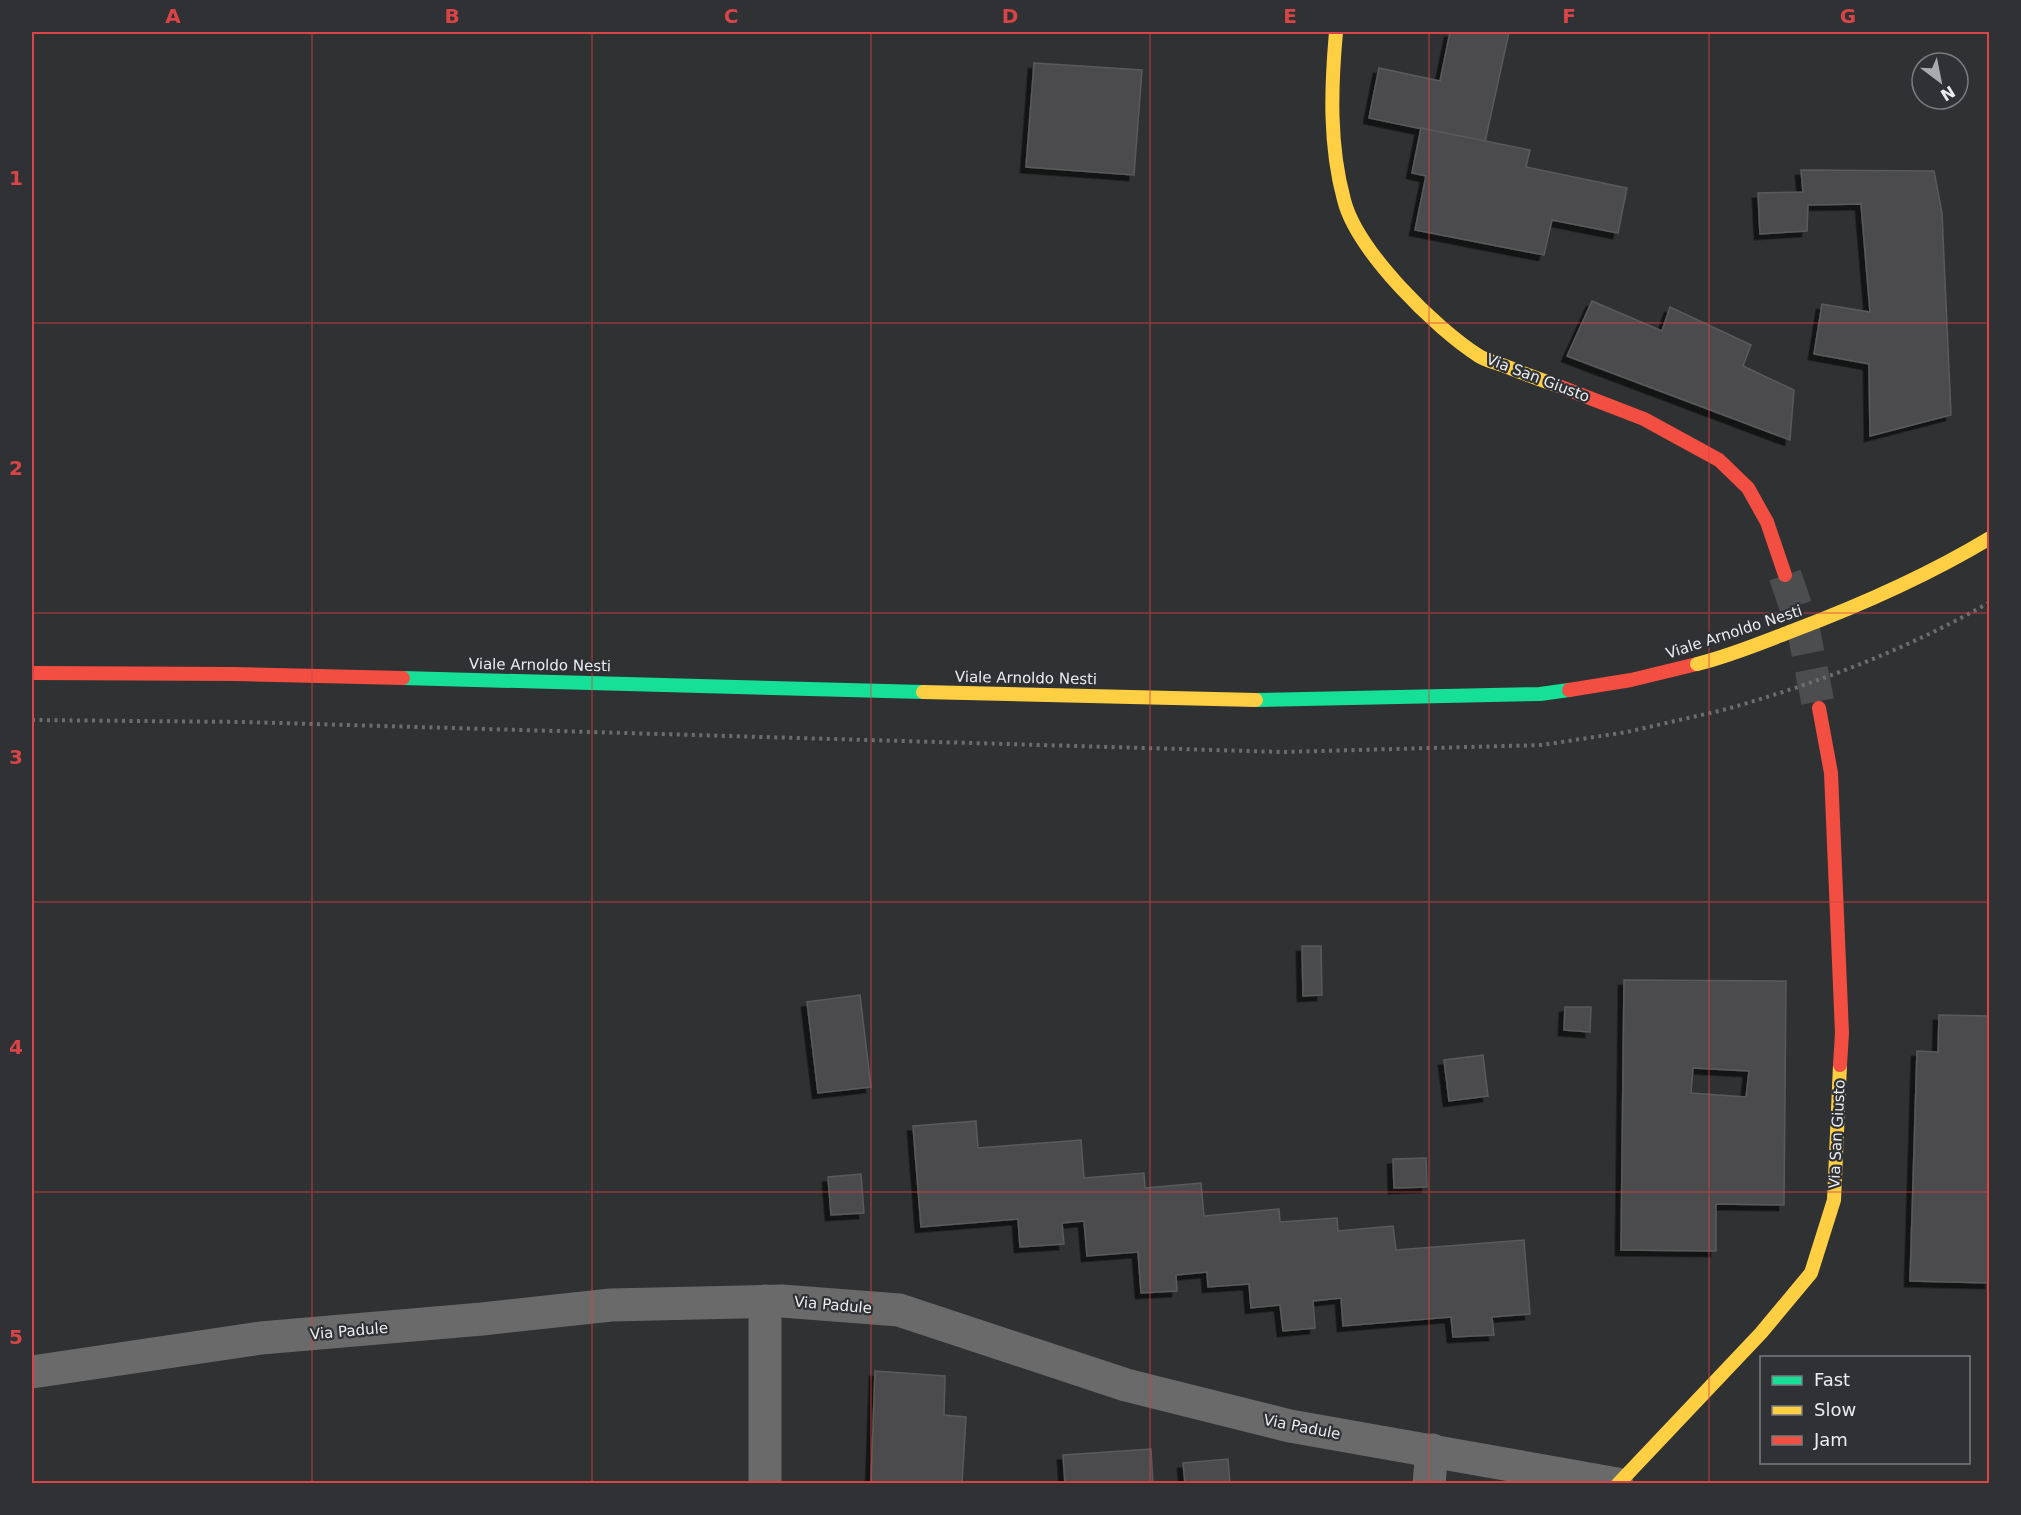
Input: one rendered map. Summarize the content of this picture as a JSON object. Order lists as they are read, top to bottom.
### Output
{
  "streets": {
    "street": ["Via San Giusto", "Viale Arnoldo Nesti", "Via Padule"]
  },
  "crossings": [
    ["Via San Giusto", "Via Padule"]
  ],
  "legend": ["Fast", "Slow", "Jam"],
  "north": "bottom right",
  "grid": {
    "columns": [
      "A",
      "B",
      "C",
      "D",
      "E",
      "F",
      "G"
    ],
    "rows": [
      "1",
      "2",
      "3",
      "4",
      "5"
    ]
  }
}
